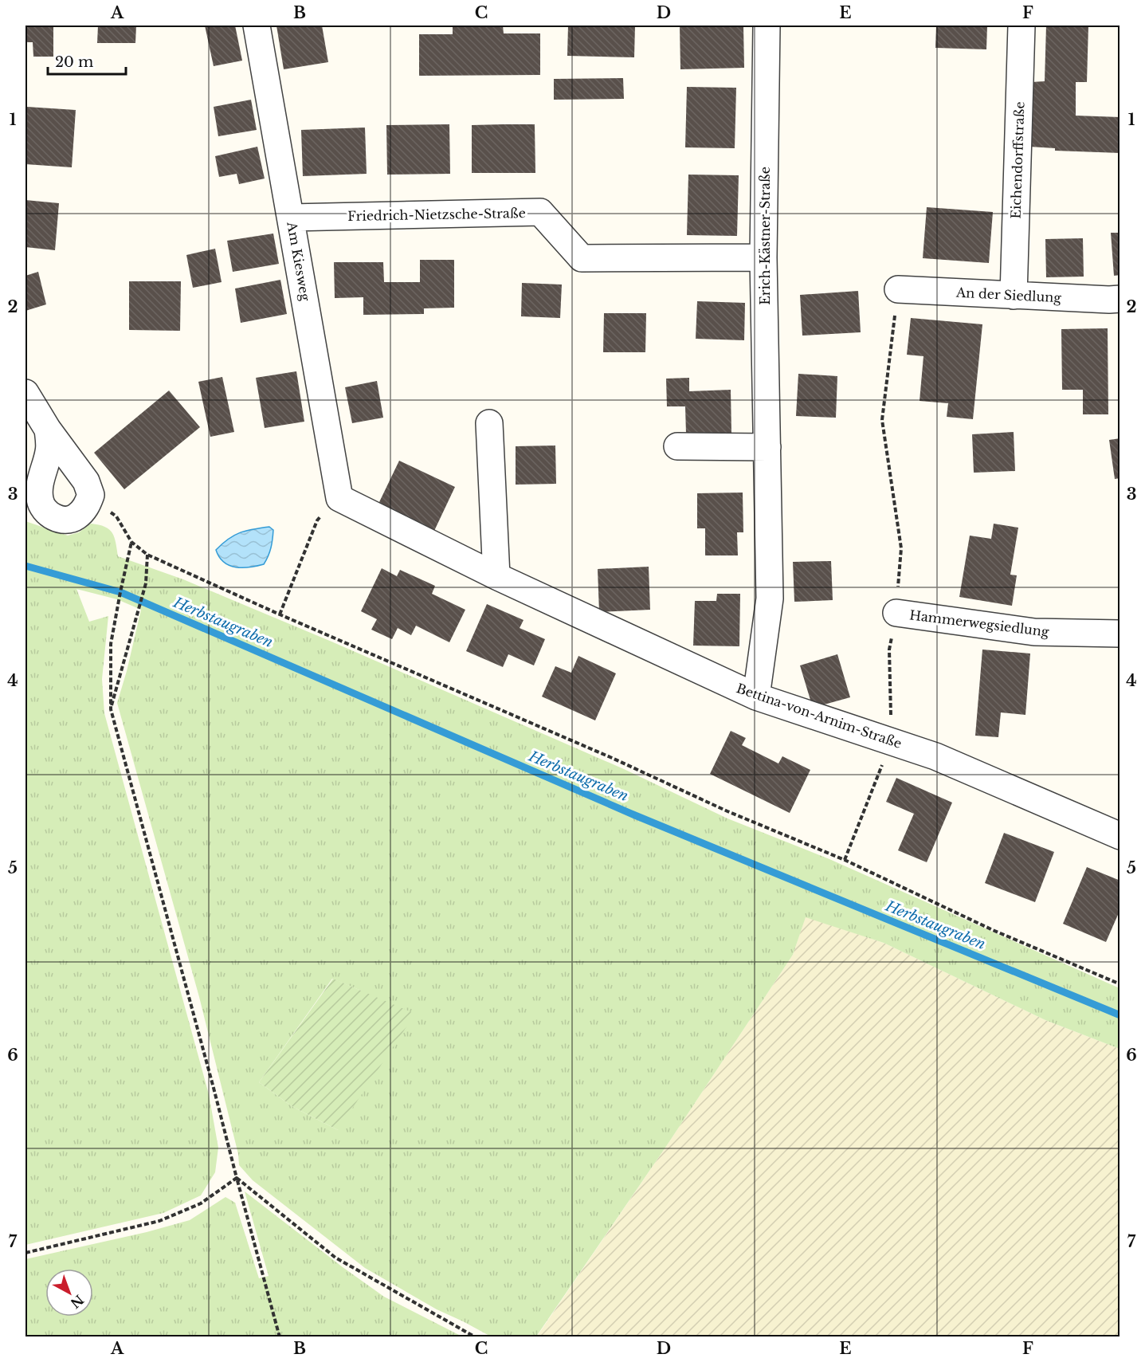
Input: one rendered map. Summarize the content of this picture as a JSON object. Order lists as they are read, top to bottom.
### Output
{
  "streets": {
    "street": [
      "Eichendorffstraße",
      "Friedrich-Nietzsche-Straße",
      "Erich-Kästner-Straße",
      "Am Kiesweg",
      "An der Siedlung",
      "Hammerwegsiedlung",
      "Bettina-von-Arnim-Straße"
    ]
  },
  "crossings": [
    ["Eichendorffstraße", "An der Siedlung"],
    ["Friedrich-Nietzsche-Straße", "Erich-Kästner-Straße"],
    ["Friedrich-Nietzsche-Straße", "Am Kiesweg"],
    ["Erich-Kästner-Straße", "Bettina-von-Arnim-Straße"],
    ["Am Kiesweg", "Bettina-von-Arnim-Straße"]
  ],
  "water": ["Herbstaugraben"],
  "scale_bar": "20 m",
  "north": "bottom right",
  "grid": {
    "columns": [
      "A",
      "B",
      "C",
      "D",
      "E",
      "F"
    ],
    "rows": [
      "1",
      "2",
      "3",
      "4",
      "5",
      "6",
      "7"
    ]
  }
}
